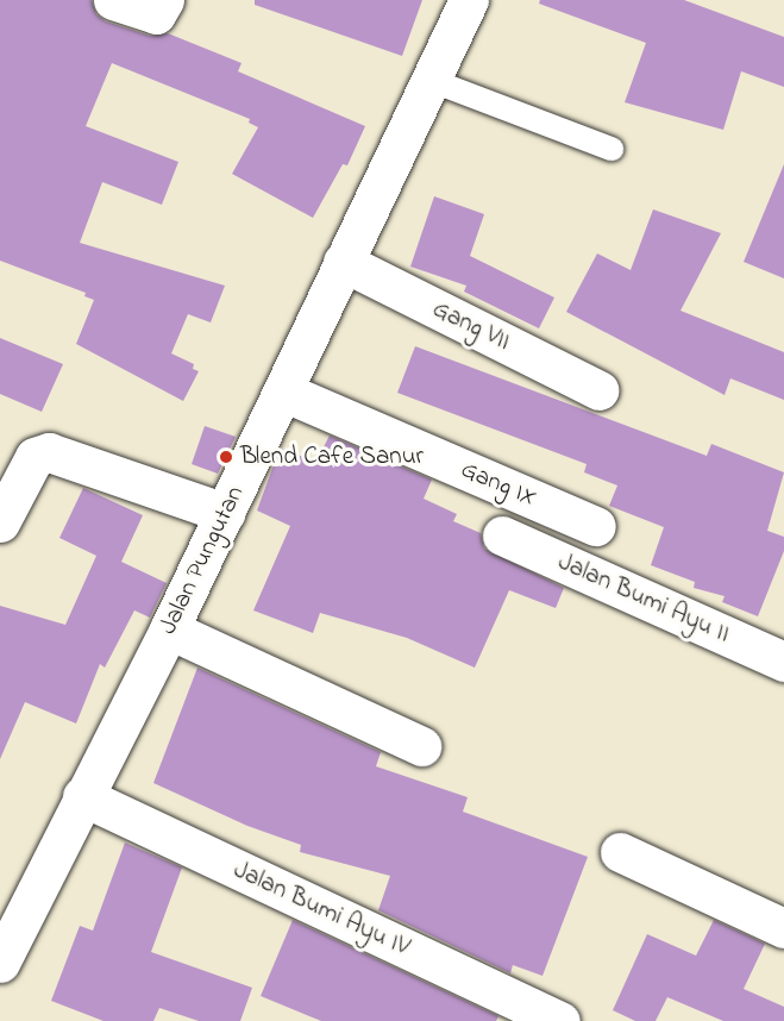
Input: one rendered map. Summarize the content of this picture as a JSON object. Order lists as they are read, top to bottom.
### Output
{
  "streets": {
    "street": [
      "Gang VII",
      "Gang IX",
      "Jalan Pungutan",
      "Jalan Bumi Ayu II",
      "Jalan Bumi Ayu IV"
    ]
  },
  "crossings": [
    ["Gang VII", "Jalan Pungutan"],
    ["Gang IX", "Jalan Pungutan"],
    ["Jalan Pungutan", "Jalan Bumi Ayu IV"]
  ],
  "places": ["Blend Cafe Sanur"]
}
